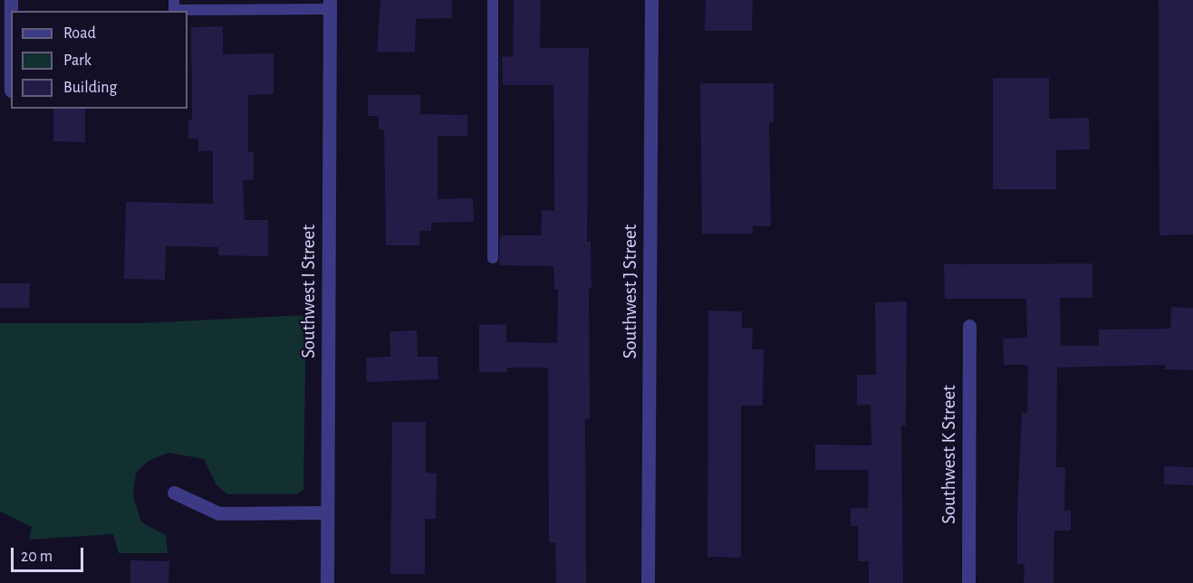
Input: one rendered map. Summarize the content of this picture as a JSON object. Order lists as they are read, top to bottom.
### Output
{
  "streets": {
    "street": ["Southwest I Street", "Southwest J Street", "Southwest K Street"]
  },
  "legend": ["Road", "Park", "Building"],
  "scale_bar": "20 m"
}
